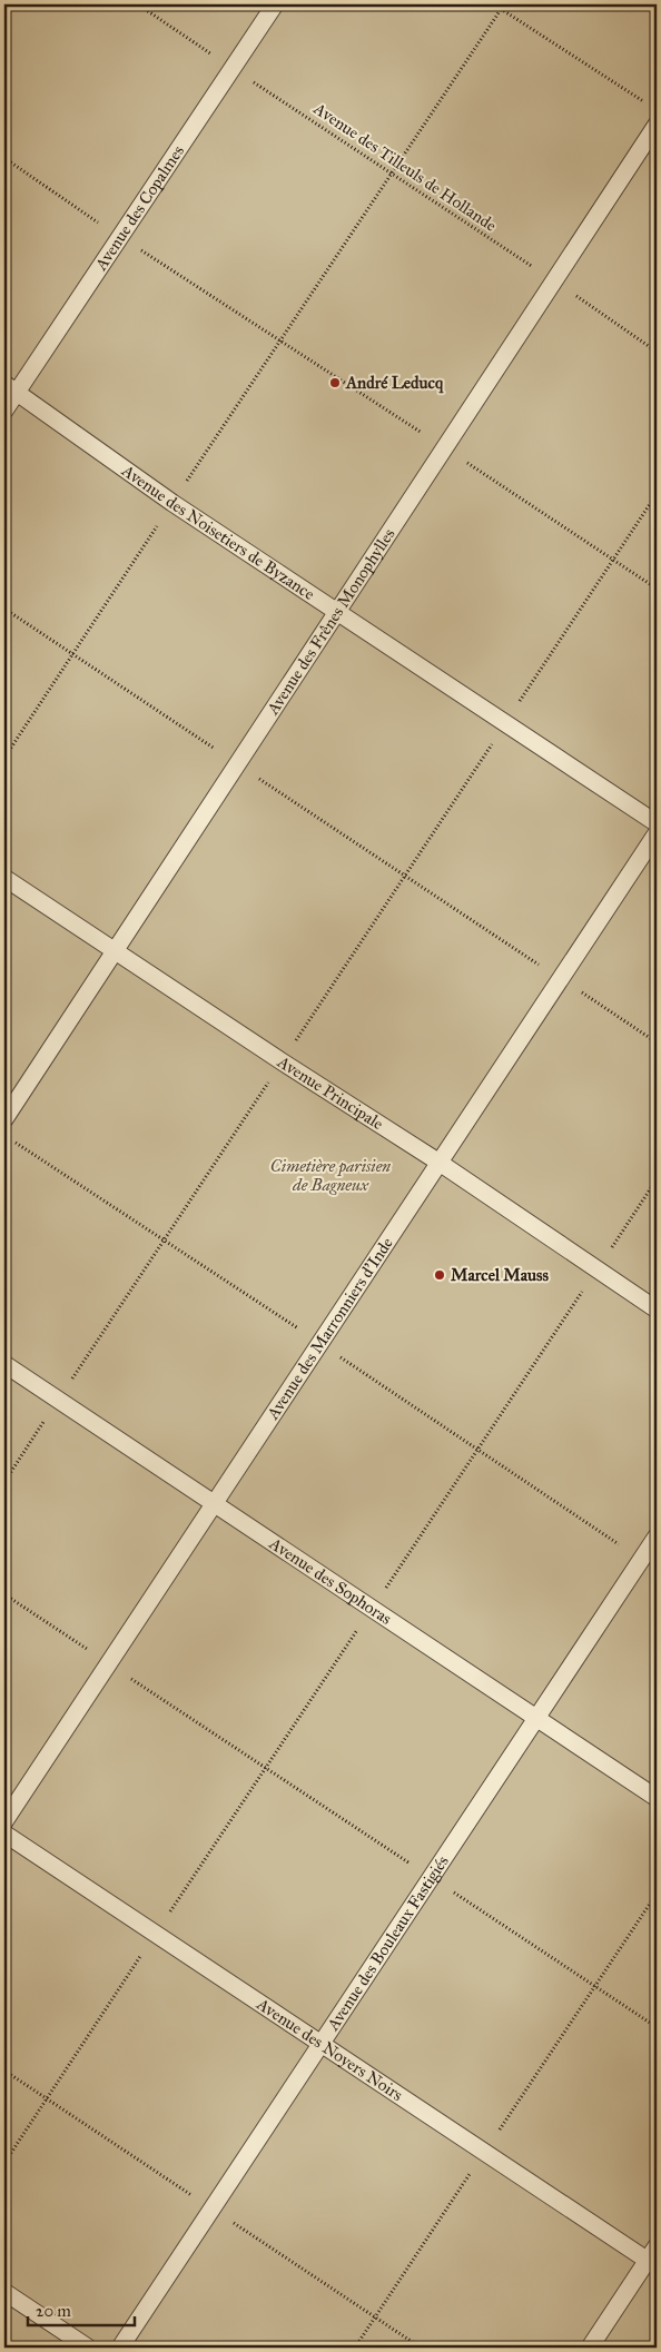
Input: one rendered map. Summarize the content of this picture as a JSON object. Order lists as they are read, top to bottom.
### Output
{
  "streets": {
    "lane": [
      "Avenue des Copalmes",
      "Avenue des Noisetiers de Byzance",
      "Avenue des Frênes Monophylles",
      "Avenue Principale",
      "Avenue des Marronniers d'Inde",
      "Avenue des Sophoras",
      "Avenue des Bouleaux Fastigiés",
      "Avenue des Noyers Noirs"
    ],
    "path": ["Avenue des Tilleuls de Hollande"]
  },
  "crossings": [
    ["Avenue des Tilleuls de Hollande", "Avenue des Copalmes"],
    ["Avenue des Tilleuls de Hollande", "Avenue des Frênes Monophylles"],
    ["Avenue des Copalmes", "Avenue des Noisetiers de Byzance"],
    ["Avenue des Noisetiers de Byzance", "Avenue des Frênes Monophylles"],
    ["Avenue des Frênes Monophylles", "Avenue Principale"],
    ["Avenue Principale", "Avenue des Marronniers d'Inde"],
    ["Avenue des Marronniers d'Inde", "Avenue des Sophoras"],
    ["Avenue des Sophoras", "Avenue des Bouleaux Fastigiés"],
    ["Avenue des Bouleaux Fastigiés", "Avenue des Noyers Noirs"]
  ],
  "parks": ["Cimetière parisien de Bagneux"],
  "places": ["André Leducq", "Marcel Mauss"],
  "scale_bar": "20 m"
}
